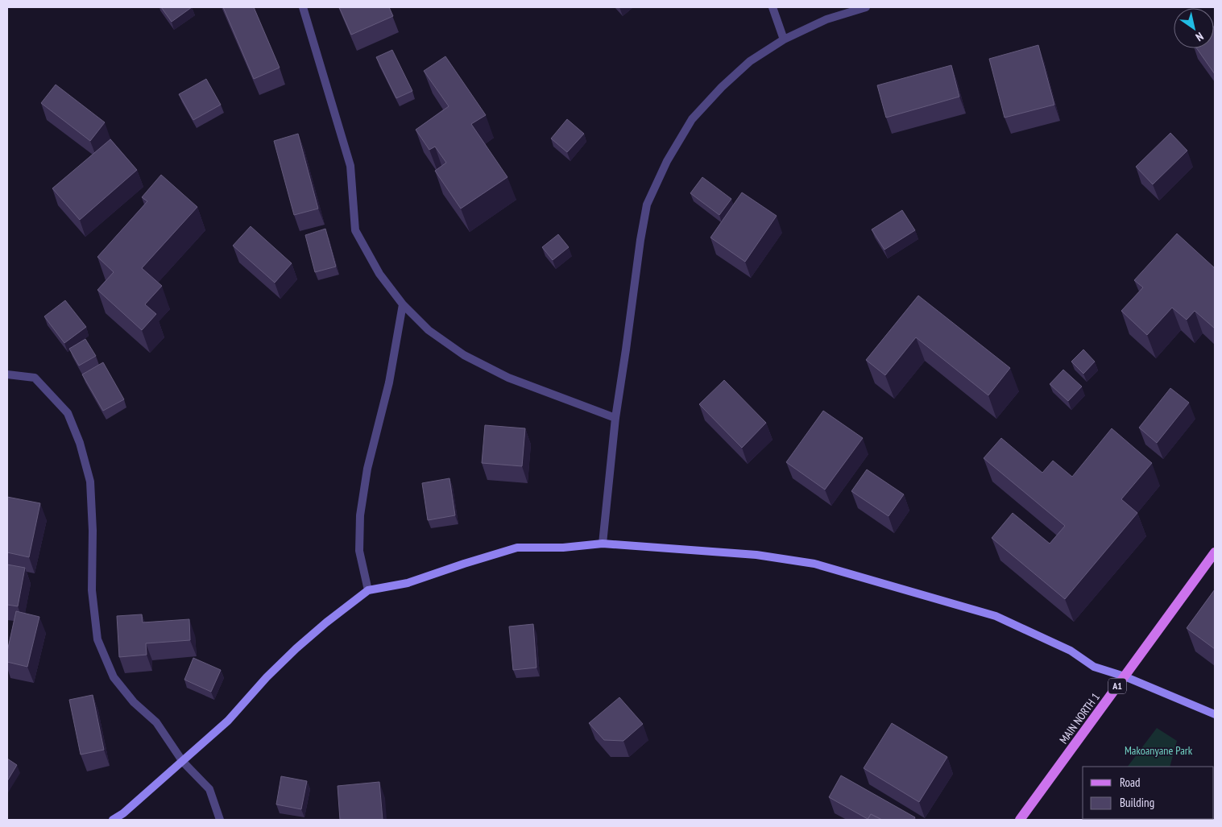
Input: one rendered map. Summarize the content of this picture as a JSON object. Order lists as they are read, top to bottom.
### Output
{
  "streets": {
    "main road": ["A1", "MAIN NORTH 1"]
  },
  "parks": ["Makoanyane Park"],
  "legend": ["Road", "Building"],
  "north": "bottom right"
}
